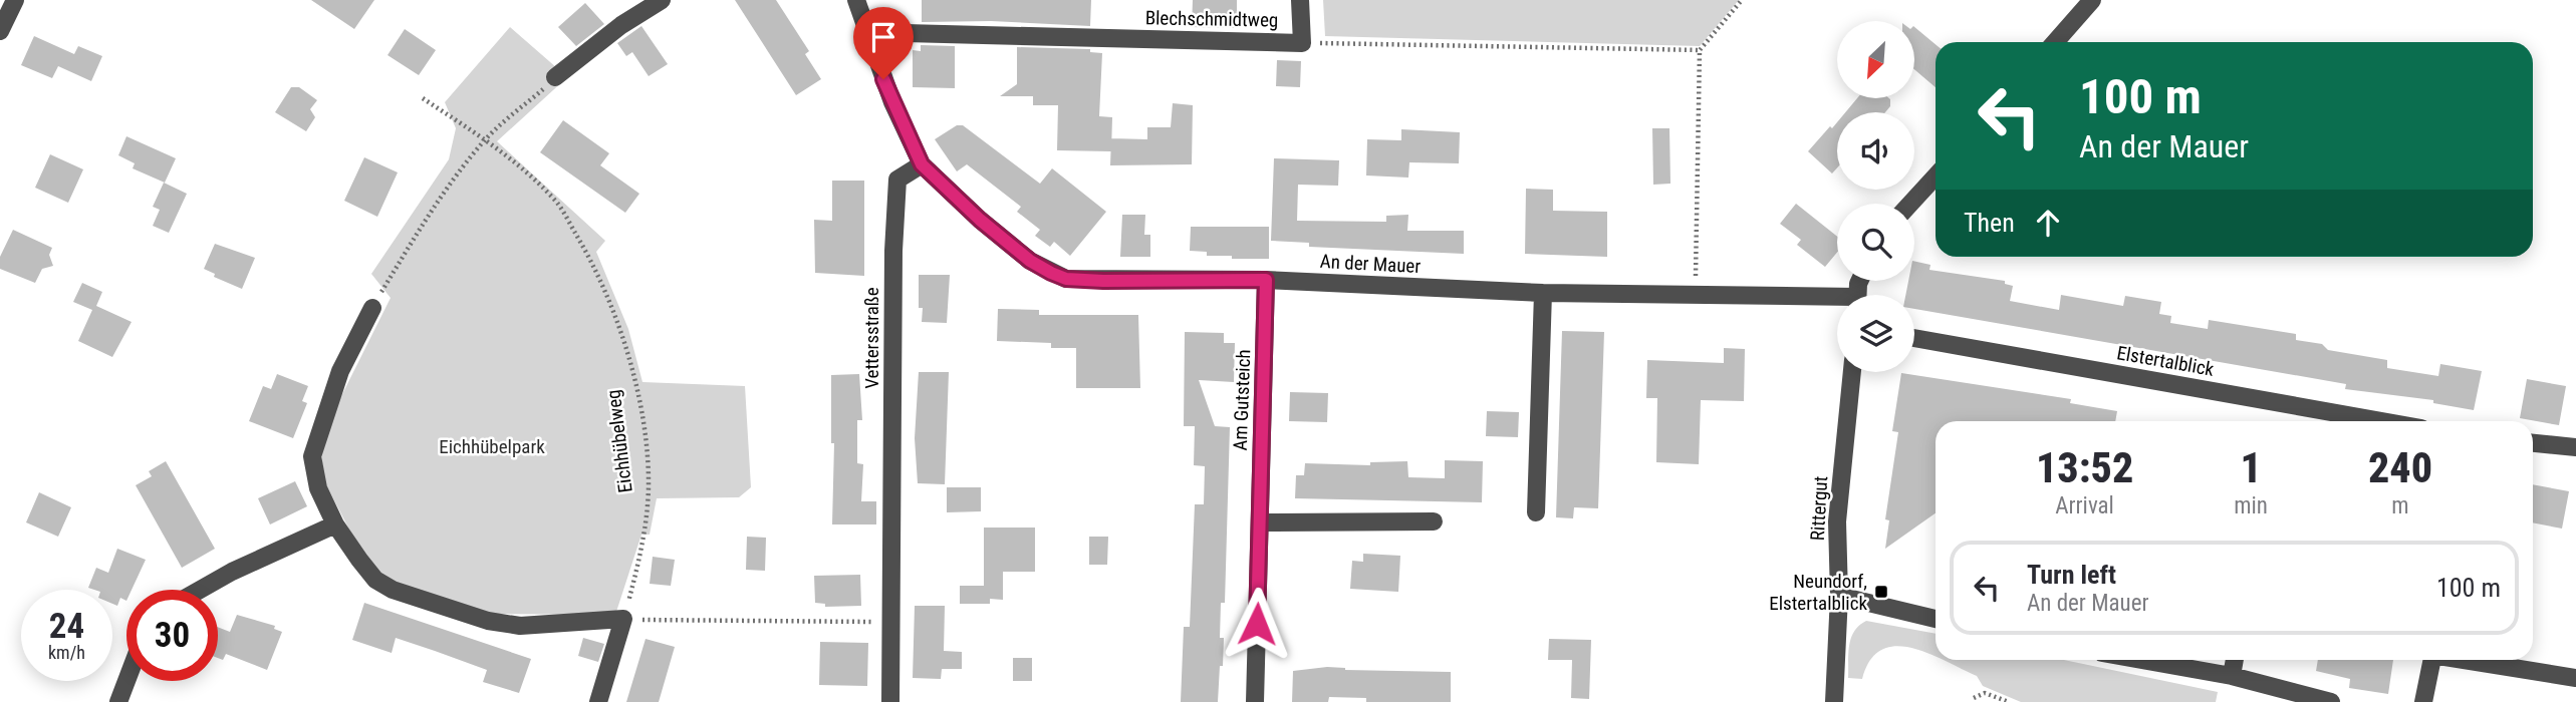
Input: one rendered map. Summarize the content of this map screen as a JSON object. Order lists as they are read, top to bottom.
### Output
{
  "streets": {
    "street": [
      "Blechschmidtweg",
      "An der Mauer",
      "Vettersstraße",
      "Elstertalblick",
      "Am Gutsteich",
      "Rittergut"
    ],
    "path": ["Eichhübelweg"]
  },
  "crossings": [
    ["An der Mauer", "Vettersstraße"],
    ["An der Mauer", "Am Gutsteich"]
  ],
  "parks": ["Eichhübelpark"],
  "places": {
    "transit": ["Neundorf, Elstertalblick"]
  },
  "north": "bottom left",
  "page": {
    "turn": ["100 m", "An der Mauer"],
    "then": "Then",
    "eta": [
      "13:52",
      "Arrival",
      "1",
      "min",
      "240",
      "m"
    ],
    "list": [
      {
        "name": "Turn left",
        "note": "An der Mauer",
        "value": "100 m"
      }
    ],
    "speed": "24 km/h",
    "limit": "30"
  }
}
